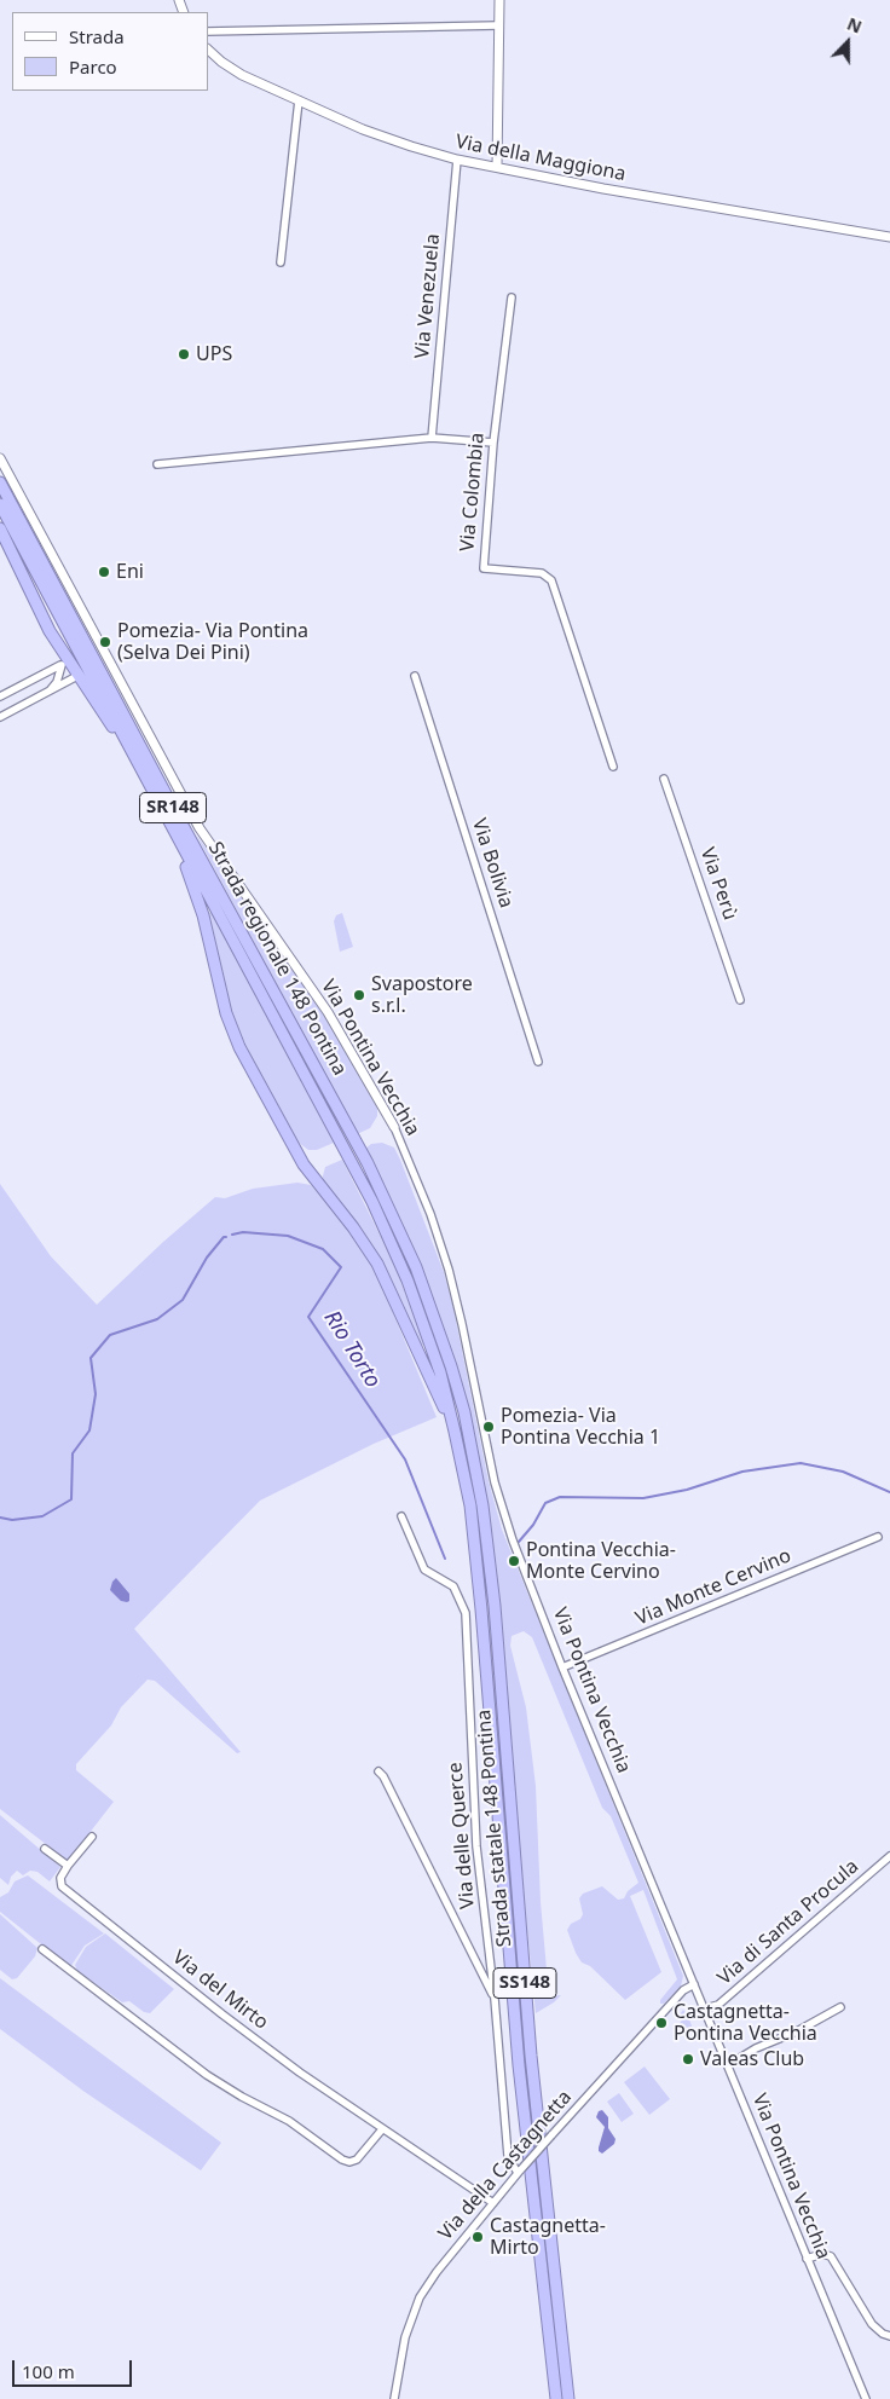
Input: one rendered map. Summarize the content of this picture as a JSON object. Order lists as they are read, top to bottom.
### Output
{
  "streets": {
    "highway": [
      "SR148",
      "Strada regionale 148 Pontina",
      "Strada statale 148 Pontina",
      "SS148"
    ],
    "street": [
      "Via della Maggiona",
      "Via Venezuela",
      "Via Colombia",
      "Via Bolivia",
      "Via Perù",
      "Via Pontina Vecchia",
      "Via Monte Cervino",
      "Via delle Querce",
      "Via di Santa Procula",
      "Via del Mirto",
      "Via della Castagnetta"
    ]
  },
  "crossings": [
    ["Via della Maggiona", "Via Venezuela"],
    ["Strada regionale 148 Pontina", "Strada statale 148 Pontina"],
    ["Via Pontina Vecchia", "Via Monte Cervino"],
    ["Via Pontina Vecchia", "Via di Santa Procula"],
    ["Via Pontina Vecchia", "Via della Castagnetta"],
    ["Via delle Querce", "Via della Castagnetta"],
    ["Via del Mirto", "Via della Castagnetta"]
  ],
  "water": ["Rio Torto"],
  "places": [
    "UPS",
    "Eni",
    "Pomezia- Via Pontina (Selva Dei Pini)",
    "Svapostore s.r.l.",
    "Pomezia- Via Pontina Vecchia 1",
    "Pontina Vecchia- Monte Cervino",
    "Castagnetta- Pontina Vecchia",
    "Valeas Club",
    "Castagnetta- Mirto"
  ],
  "legend": ["Strada", "Parco"],
  "scale_bar": "100 m",
  "north": "top"
}
